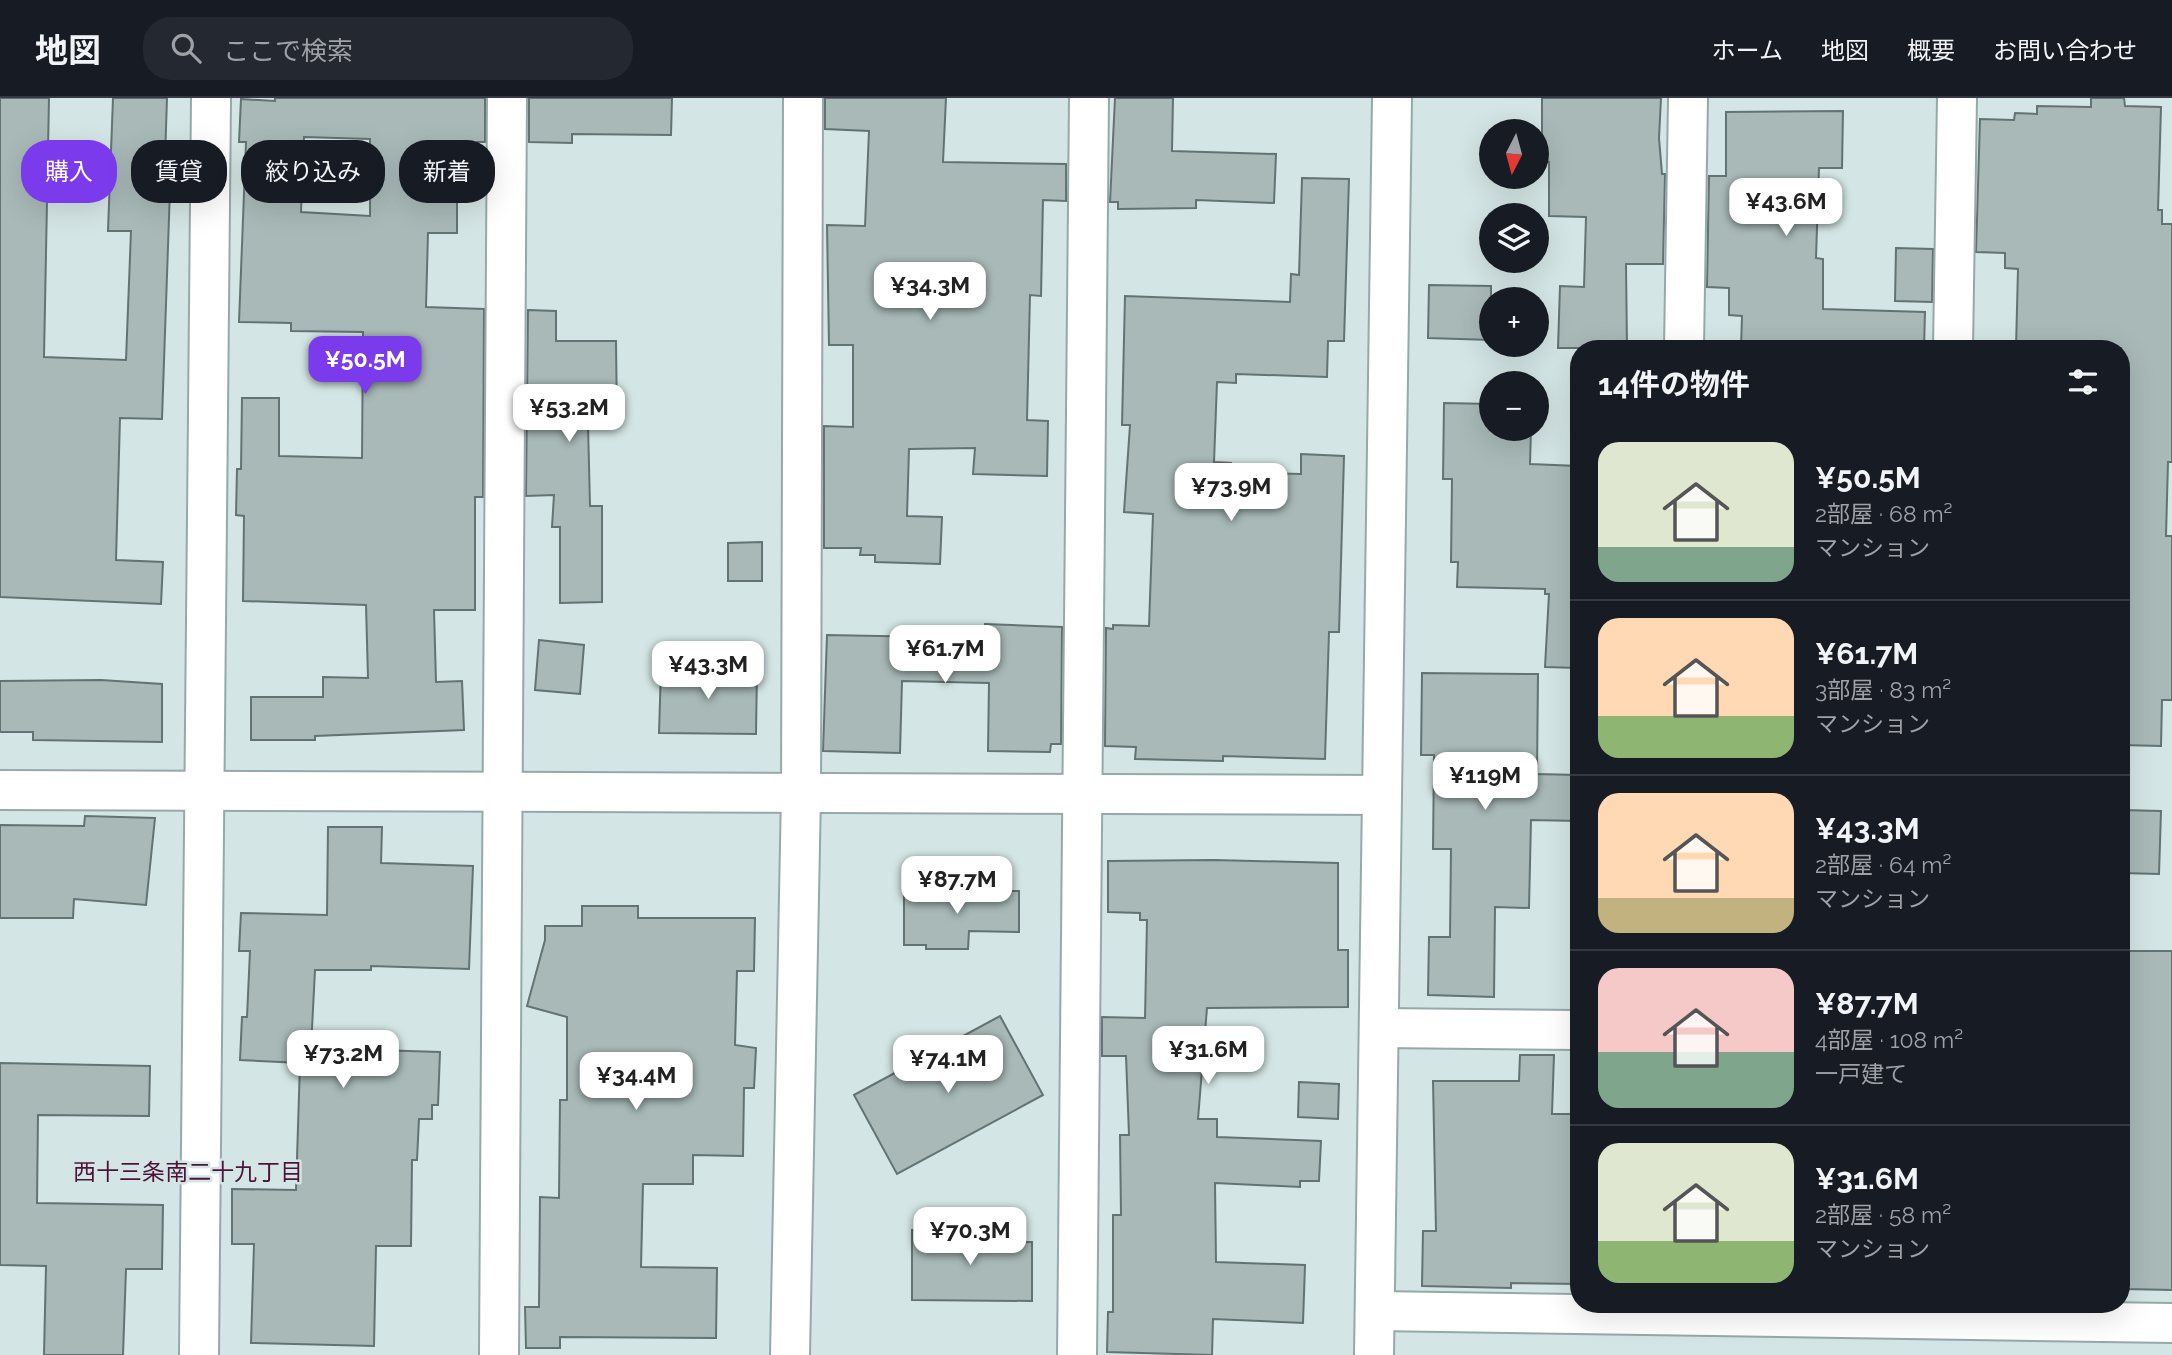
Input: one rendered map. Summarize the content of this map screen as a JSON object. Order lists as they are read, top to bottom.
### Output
{
  "districts": ["西十三条南二十九丁目"],
  "north": "bottom",
  "page": {
    "header": "地図",
    "search": "ここで検索",
    "nav": [
      "ホーム",
      "地図",
      "概要",
      "お問い合わせ"
    ],
    "map_buttons": ["+", "−"],
    "chip": [
      "購入",
      "賃貸",
      "絞り込み",
      "新着"
    ],
    "price": [
      "¥43.6M",
      "¥34.3M",
      "¥50.5M",
      "¥53.2M",
      "¥73.9M",
      "¥61.7M",
      "¥43.3M",
      "¥119M",
      "¥87.7M",
      "¥31.6M",
      "¥73.2M",
      "¥74.1M",
      "¥34.4M",
      "¥70.3M"
    ],
    "heading": "14件の物件",
    "list": [
      {
        "name": "¥50.5M",
        "note": "2部屋 · 68 m² · マンション"
      },
      {
        "name": "¥61.7M",
        "note": "3部屋 · 83 m² · マンション"
      },
      {
        "name": "¥43.3M",
        "note": "2部屋 · 64 m² · マンション"
      },
      {
        "name": "¥87.7M",
        "note": "4部屋 · 108 m² · 一戸建て"
      },
      {
        "name": "¥31.6M",
        "note": "2部屋 · 58 m² · マンション"
      }
    ]
  }
}
